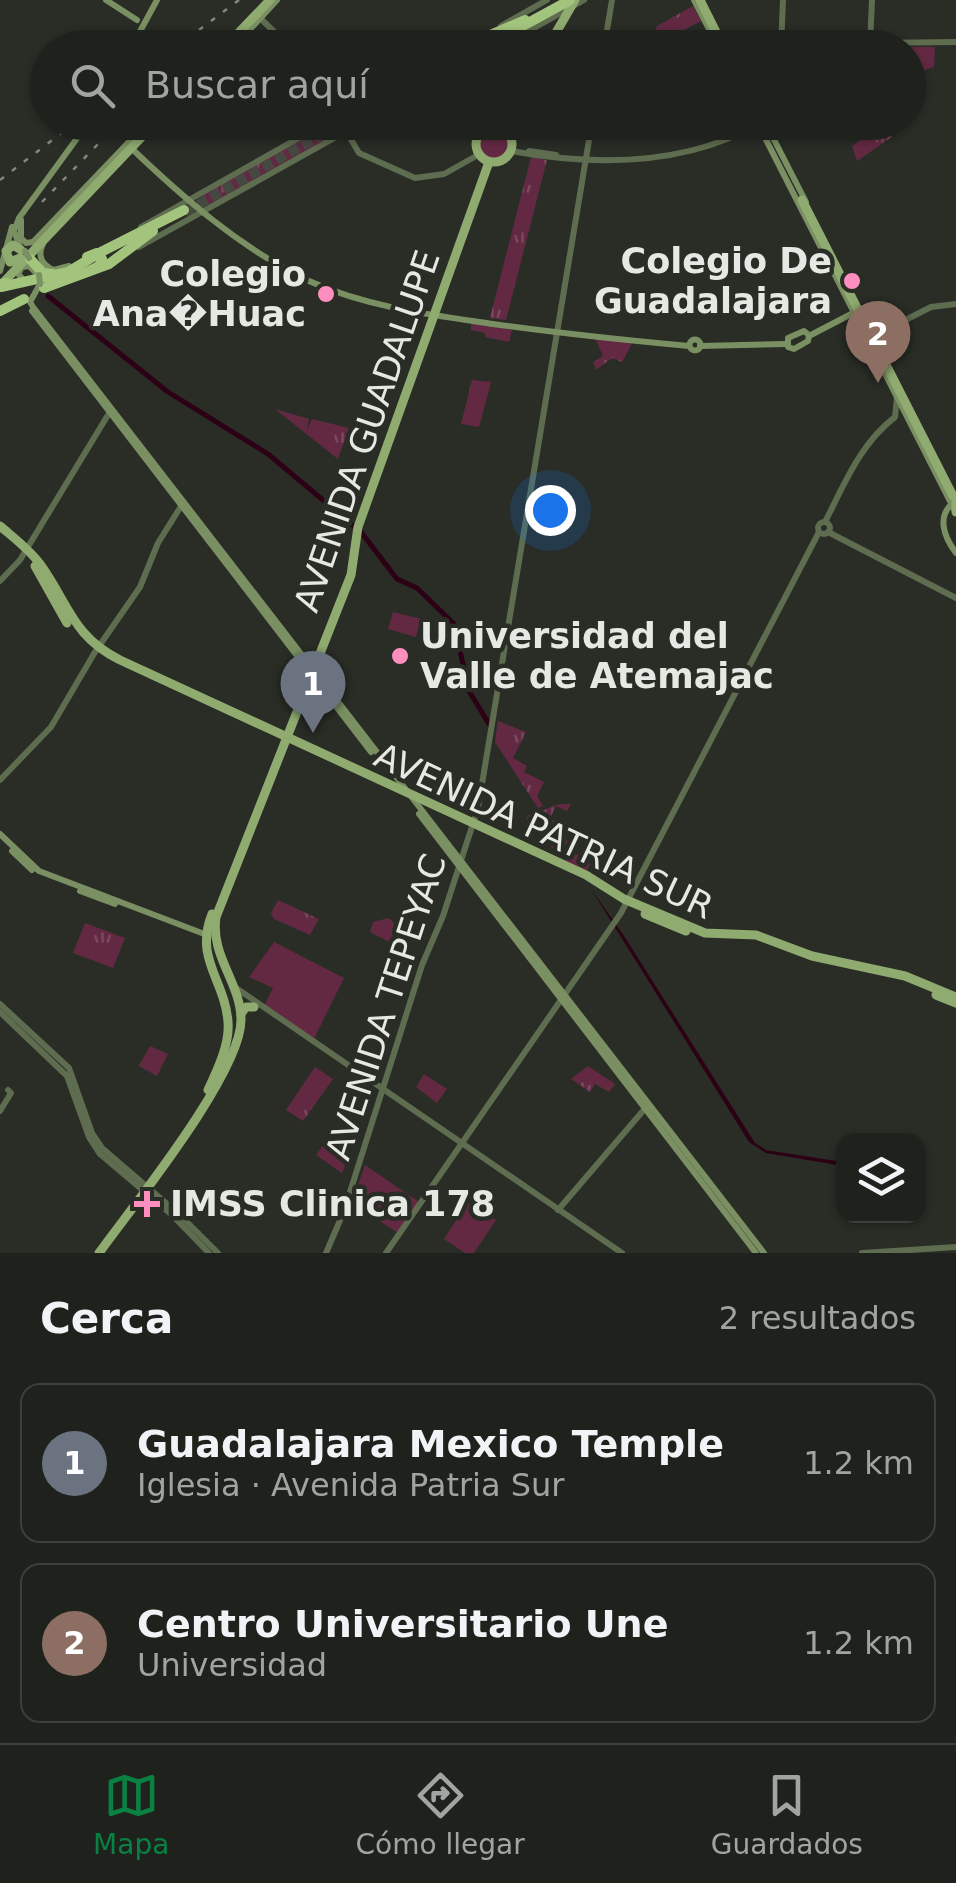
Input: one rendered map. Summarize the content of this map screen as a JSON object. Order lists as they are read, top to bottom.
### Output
{
  "streets": {
    "main road": ["AVENIDA GUADALUPE", "AVENIDA PATRIA SUR"],
    "street": ["AVENIDA TEPEYAC"]
  },
  "crossings": [
    ["AVENIDA GUADALUPE", "AVENIDA PATRIA SUR"],
    ["AVENIDA PATRIA SUR", "AVENIDA TEPEYAC"]
  ],
  "places": {
    "other": ["Colegio De Guadalajara", "Colegio Ana�Huac", "Universidad del Valle de Atemajac"],
    "health": ["IMSS Clinica 178"]
  },
  "page": {
    "search": "Buscar aquí",
    "pins": ["2", "1"],
    "heading": ["Cerca", "2 resultados"],
    "list": [
      {
        "mark": "1",
        "name": "Guadalajara Mexico Temple",
        "note": "Iglesia · Avenida Patria Sur",
        "value": "1.2 km"
      },
      {
        "mark": "2",
        "name": "Centro Universitario Une",
        "note": "Universidad",
        "value": "1.2 km"
      }
    ],
    "nav": ["Mapa", "Cómo llegar", "Guardados"]
  }
}
